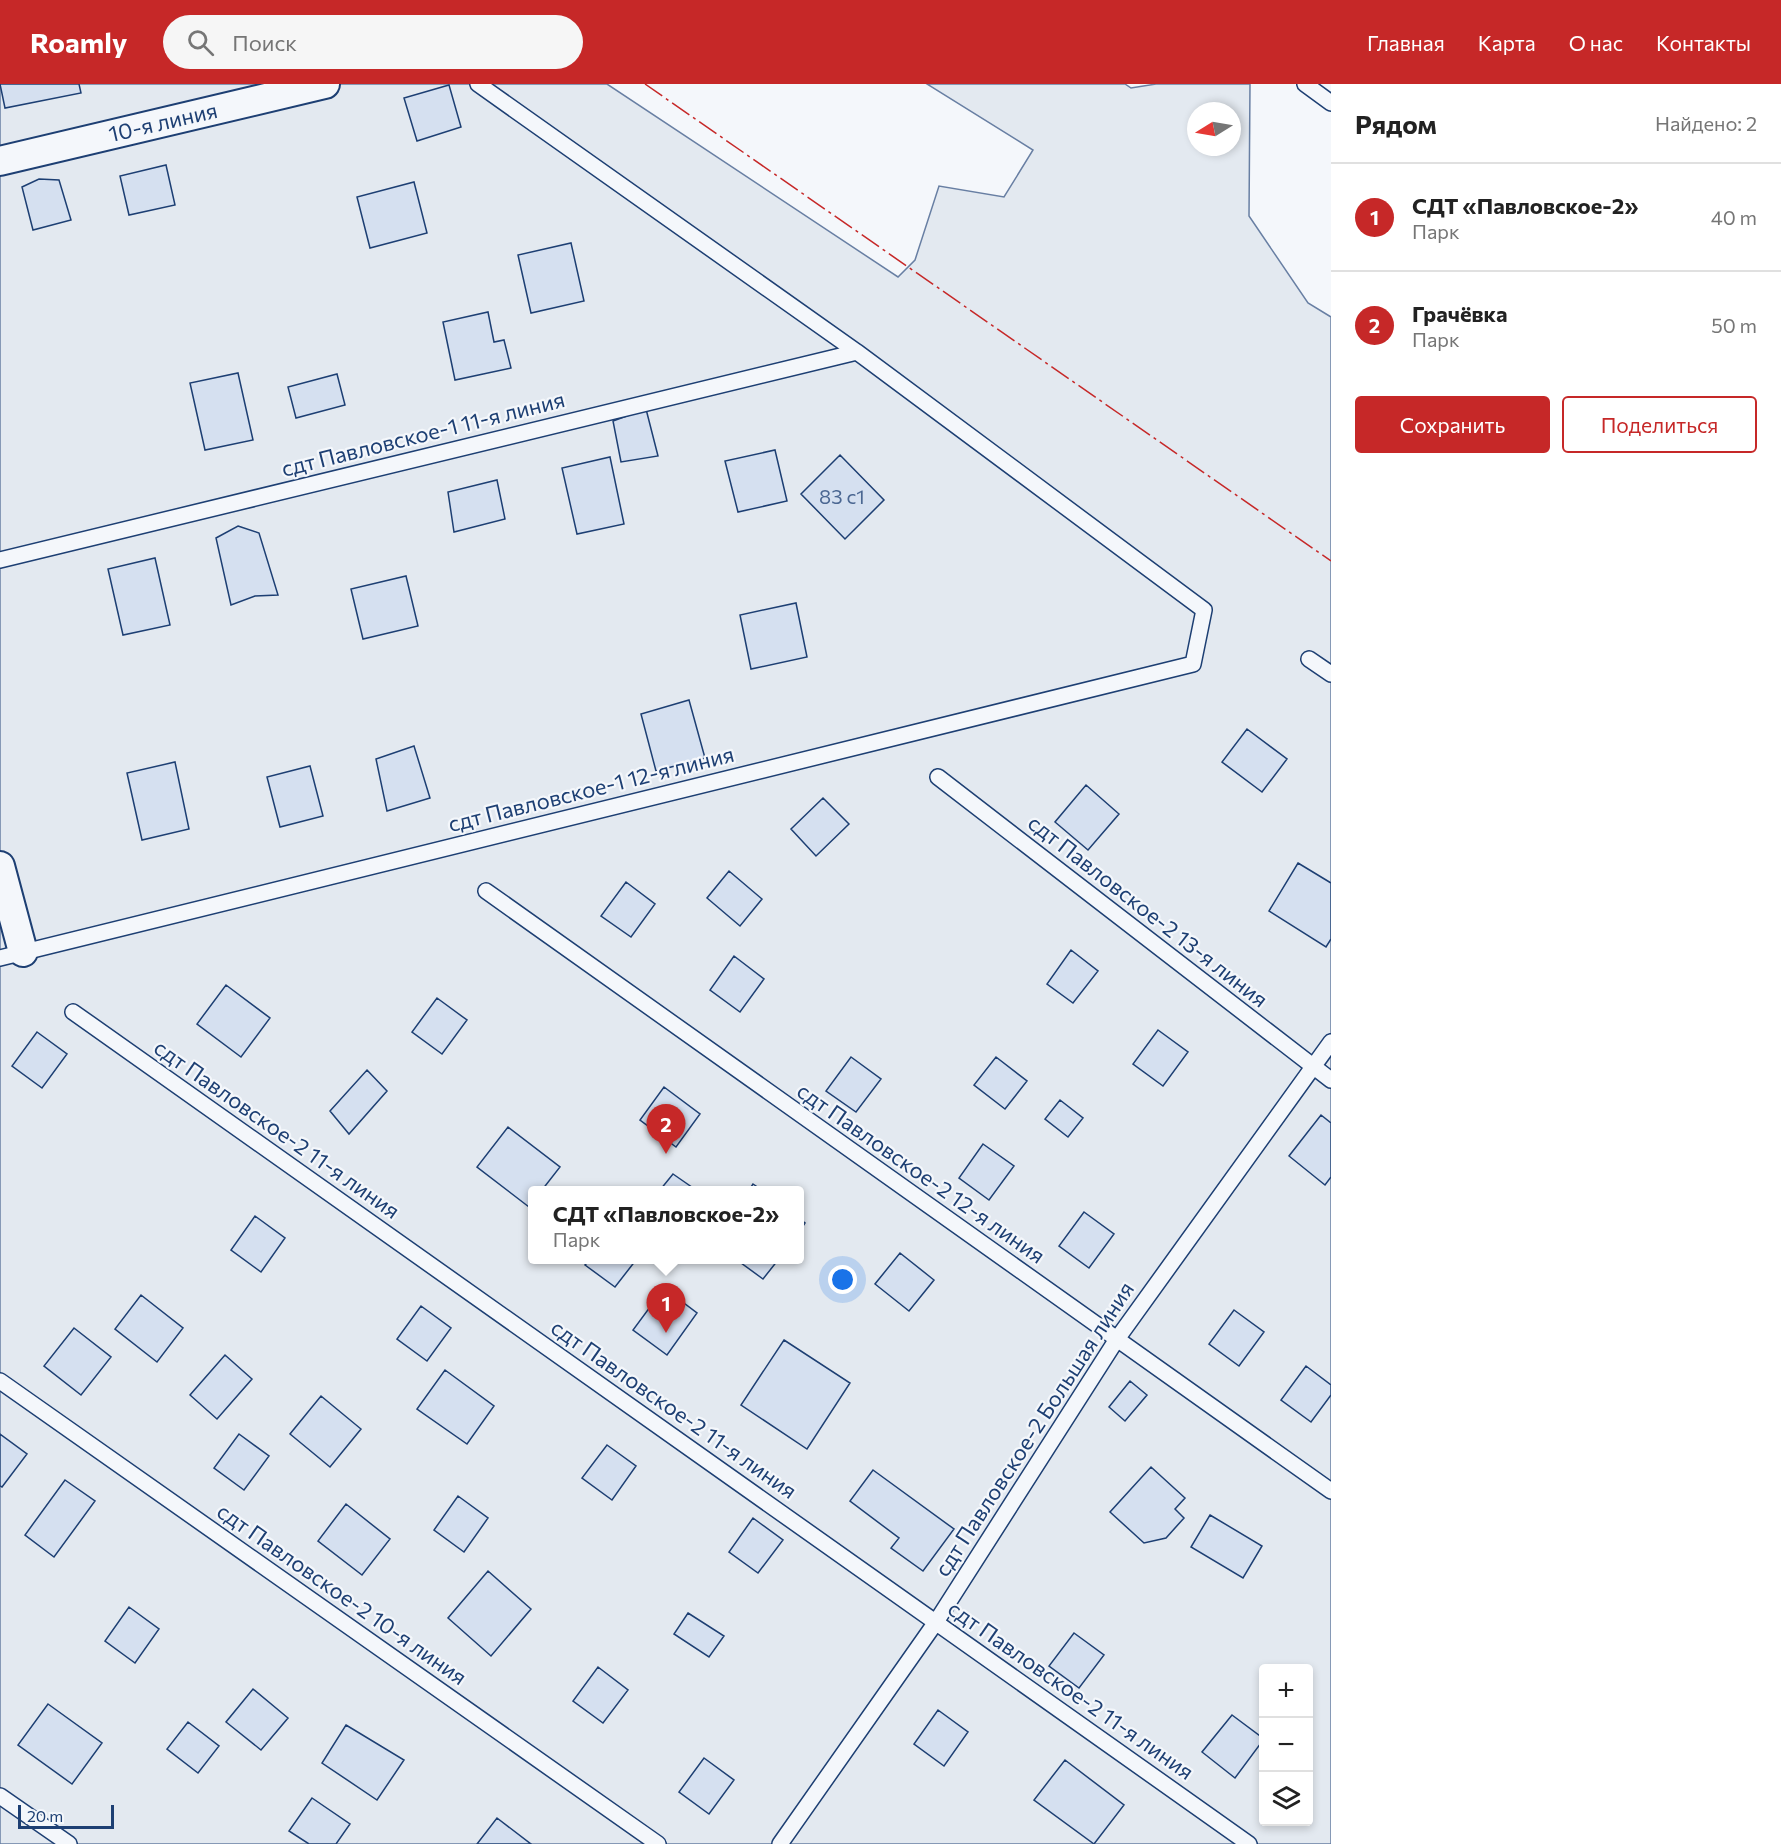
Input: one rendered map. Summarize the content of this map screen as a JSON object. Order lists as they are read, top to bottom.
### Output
{
  "streets": {
    "street": ["10-я линия"],
    "lane": [
      "сдт Павловское-1 11-я линия",
      "сдт Павловское-1 12-я линия",
      "сдт Павловское-2 13-я линия",
      "сдт Павловское-2 11-я линия",
      "сдт Павловское-2 12-я линия",
      "сдт Павловское-2 Большая линия",
      "сдт Павловское-2 10-я линия"
    ]
  },
  "crossings": [
    ["сдт Павловское-1 11-я линия", "сдт Павловское-1 12-я линия"],
    ["сдт Павловское-2 13-я линия", "сдт Павловское-2 Большая линия"],
    ["сдт Павловское-2 11-я линия", "сдт Павловское-2 Большая линия"],
    ["сдт Павловское-2 12-я линия", "сдт Павловское-2 Большая линия"]
  ],
  "house_numbers": ["83 с1"],
  "scale_bar": "20 m",
  "north": "left",
  "page": {
    "header": "Roamly",
    "search": "Поиск",
    "nav": [
      "Главная",
      "Карта",
      "О нас",
      "Контакты"
    ],
    "heading": ["Рядом", "Найдено: 2"],
    "list": [
      {
        "mark": "1",
        "name": "СДТ «Павловское-2»",
        "note": "Парк",
        "value": "40 m"
      },
      {
        "mark": "2",
        "name": "Грачёвка",
        "note": "Парк",
        "value": "50 m"
      }
    ],
    "buttons": ["Сохранить", "Поделиться"],
    "pins": ["2", "1"],
    "popup": ["СДТ «Павловское-2»", "Парк"],
    "map_buttons": ["+", "−"],
    "scale": "20 m"
  }
}
